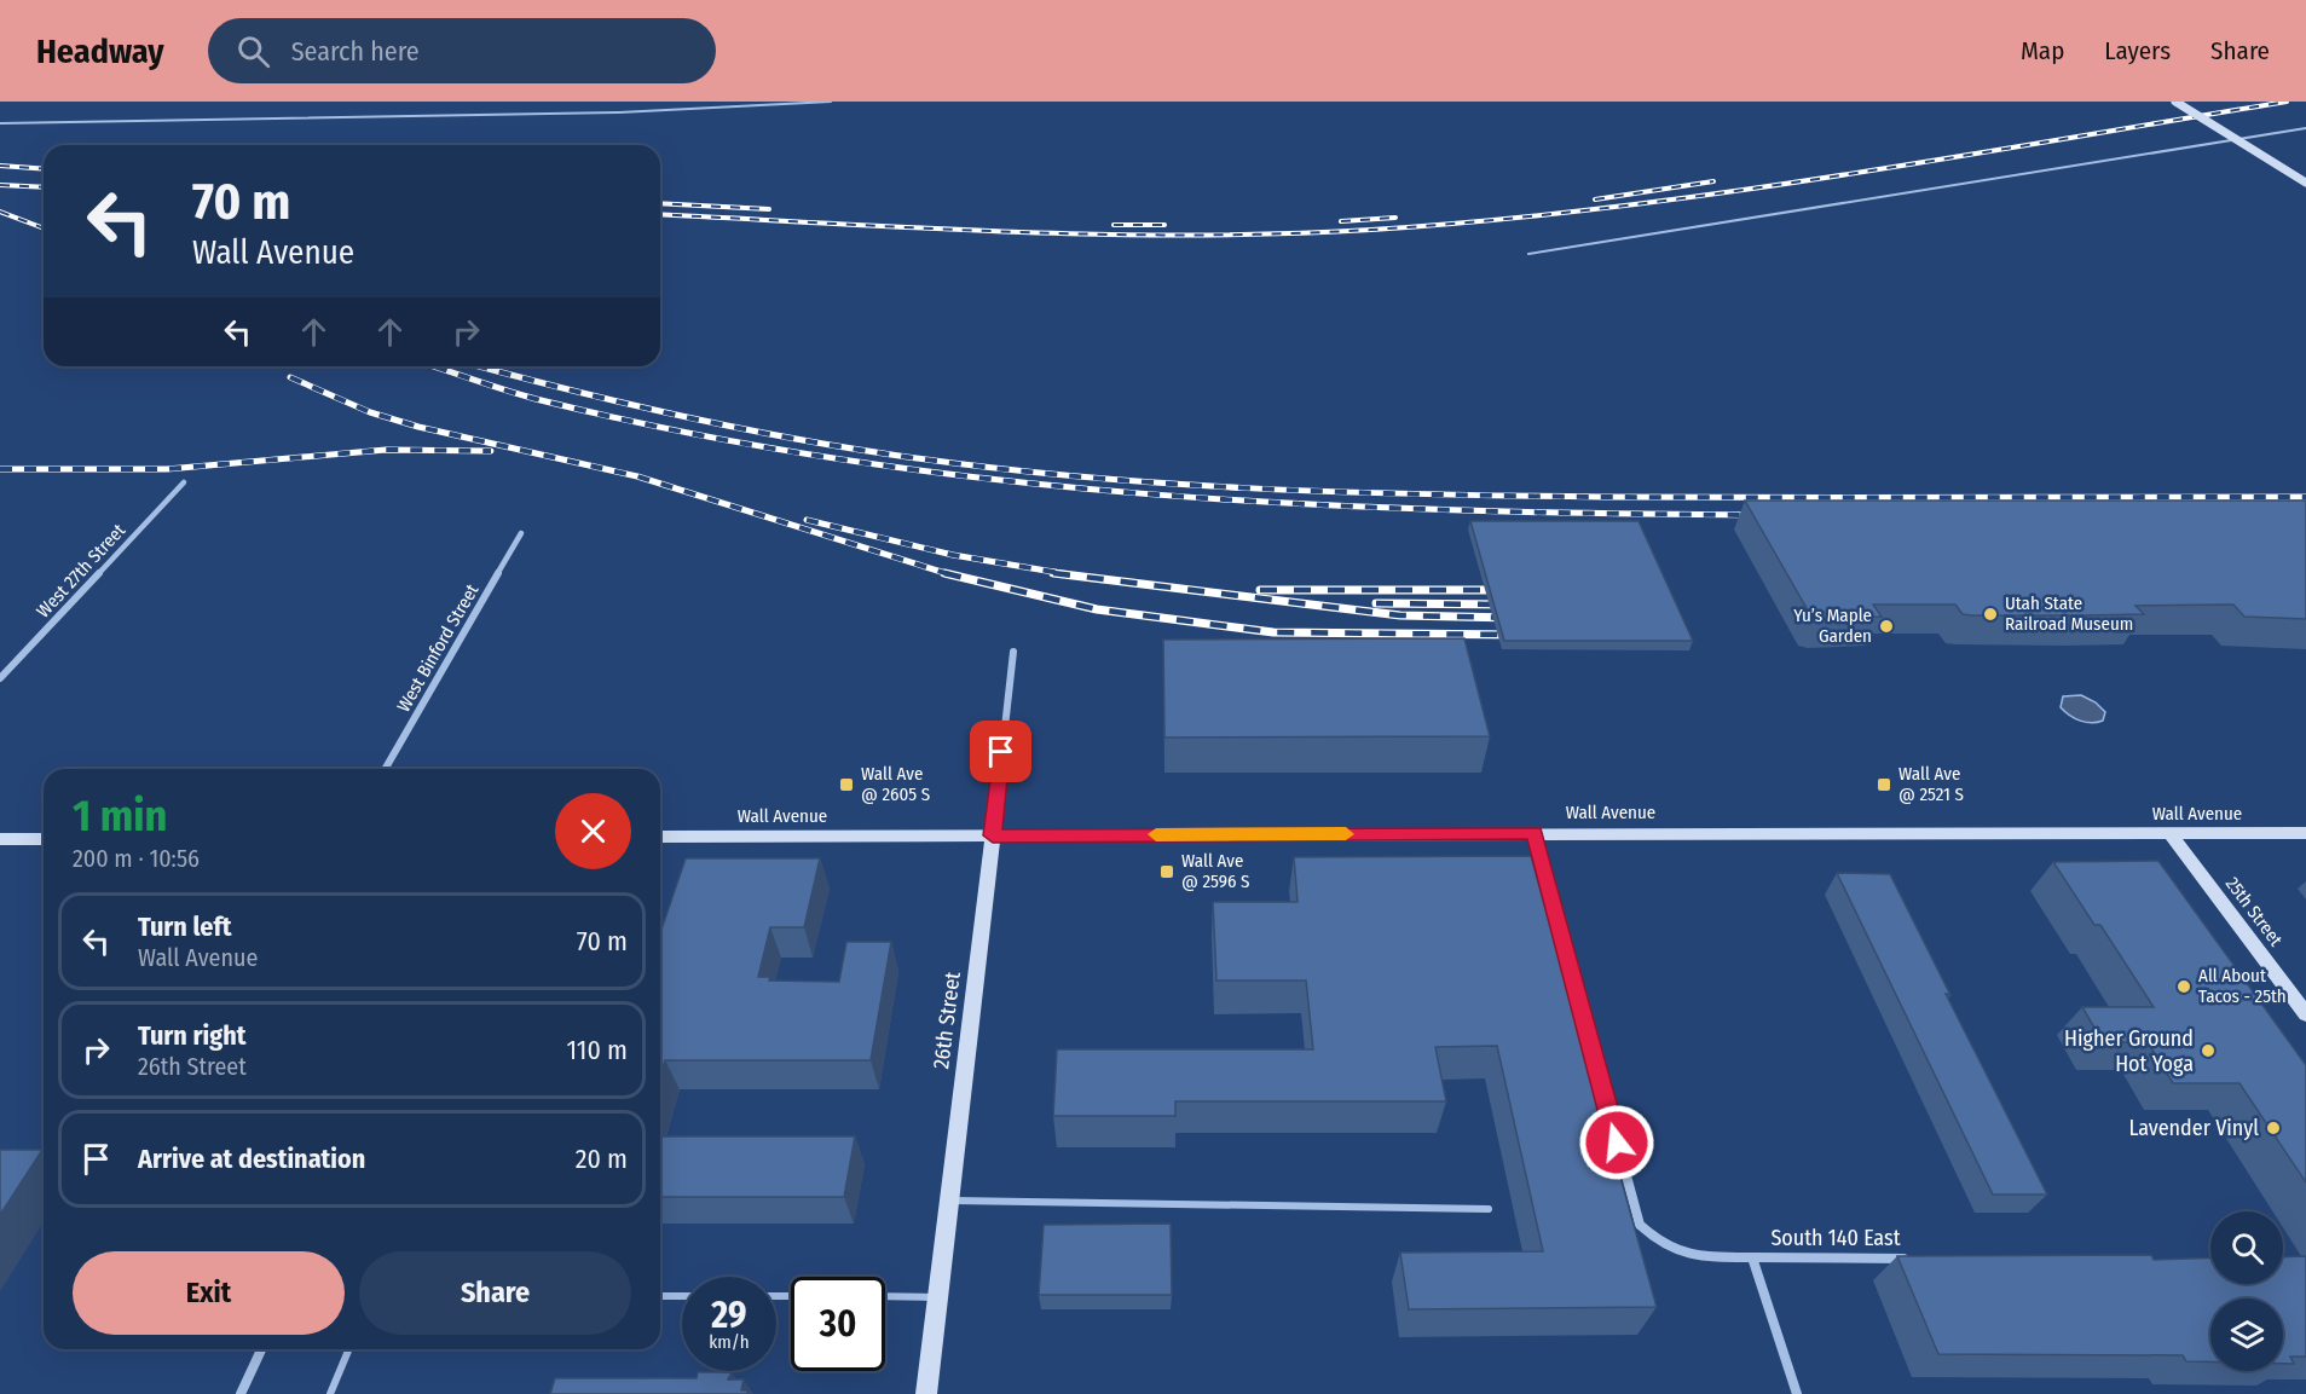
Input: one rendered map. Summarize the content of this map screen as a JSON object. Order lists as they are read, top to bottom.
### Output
{
  "streets": {
    "main road": ["Wall Avenue", "25th Street", "26th Street"],
    "street": ["West 27th Street", "West Binford Street", "South 140 East"]
  },
  "crossings": [
    ["Wall Avenue", "25th Street"],
    ["Wall Avenue", "26th Street"],
    ["Wall Avenue", "South 140 East"]
  ],
  "places": {
    "other": [
      "Utah State Railroad Museum",
      "Yu’s Maple Garden",
      "All About Tacos - 25th",
      "Higher Ground Hot Yoga",
      "Lavender Vinyl"
    ],
    "transit": ["Wall Ave @ 2605 S", "Wall Ave @ 2521 S", "Wall Ave @ 2596 S"]
  },
  "page": {
    "header": "Headway",
    "search": "Search here",
    "nav": ["Map", "Layers", "Share"],
    "turn": ["70 m", "Wall Avenue"],
    "heading": ["1 min", "200 m · 10:56"],
    "list": [
      {
        "name": "Turn left",
        "note": "Wall Avenue",
        "value": "70 m"
      },
      {
        "name": "Turn right",
        "note": "26th Street",
        "value": "110 m"
      },
      {
        "name": "Arrive at destination",
        "value": "20 m"
      }
    ],
    "buttons": ["Exit", "Share"],
    "speed": "29 km/h",
    "limit": "30"
  }
}
